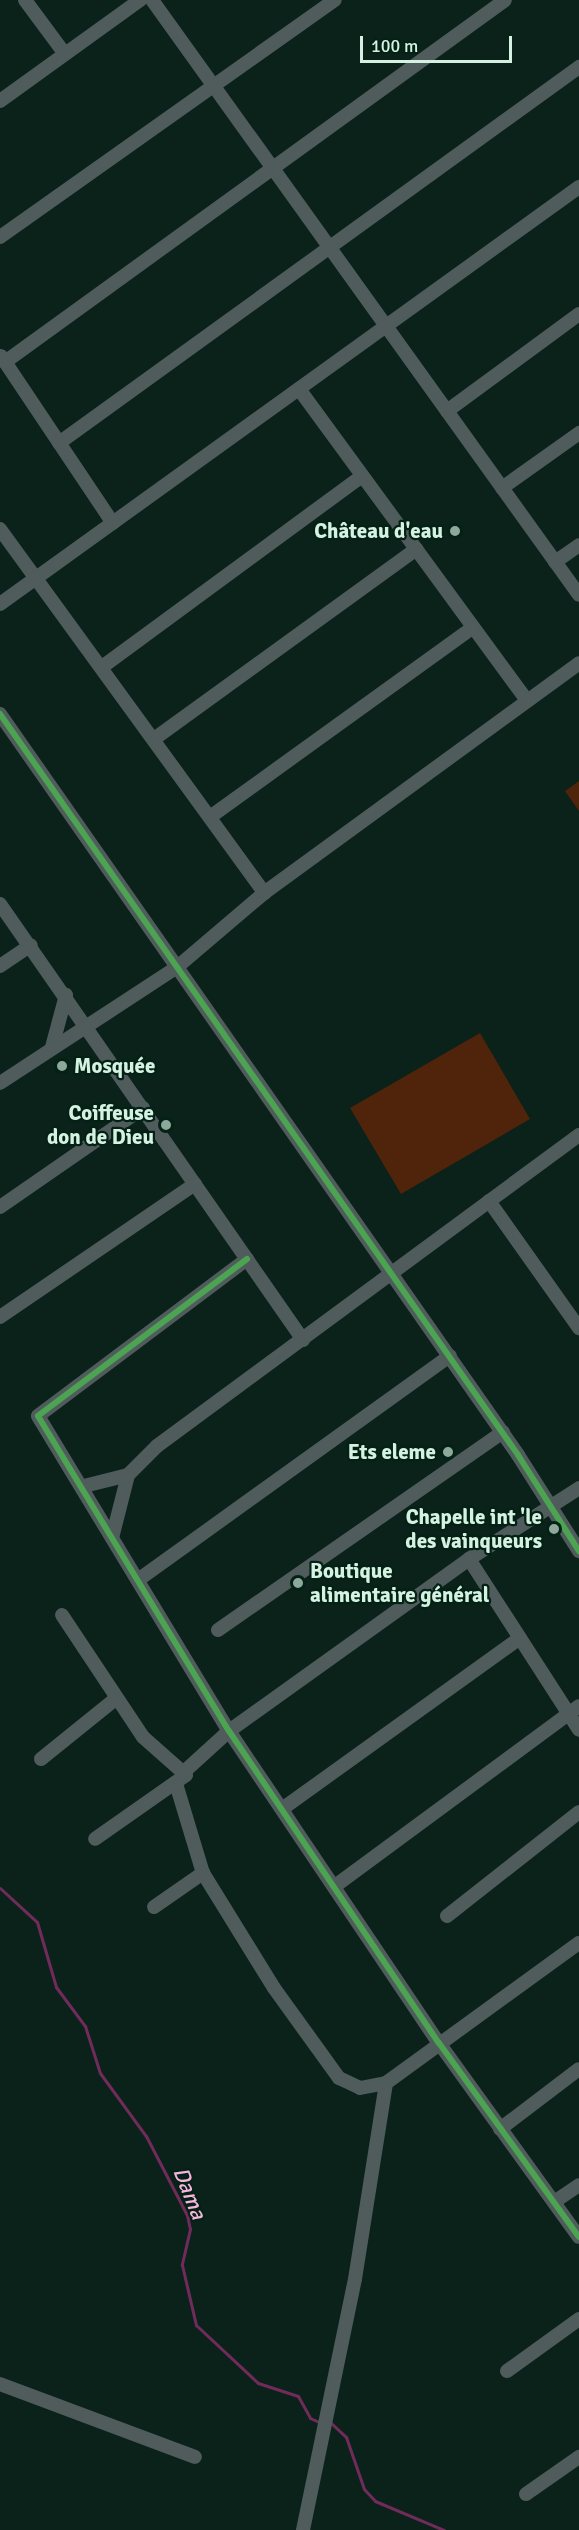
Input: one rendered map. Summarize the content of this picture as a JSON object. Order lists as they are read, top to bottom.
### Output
{
  "water": ["Dama"],
  "places": [
    "Château d'eau",
    "Mosquée",
    "Coiffeuse don de Dieu",
    "Ets eleme",
    "Chapelle int 'le des vainqueurs",
    "Boutique alimentaire général"
  ],
  "scale_bar": "100 m"
}
